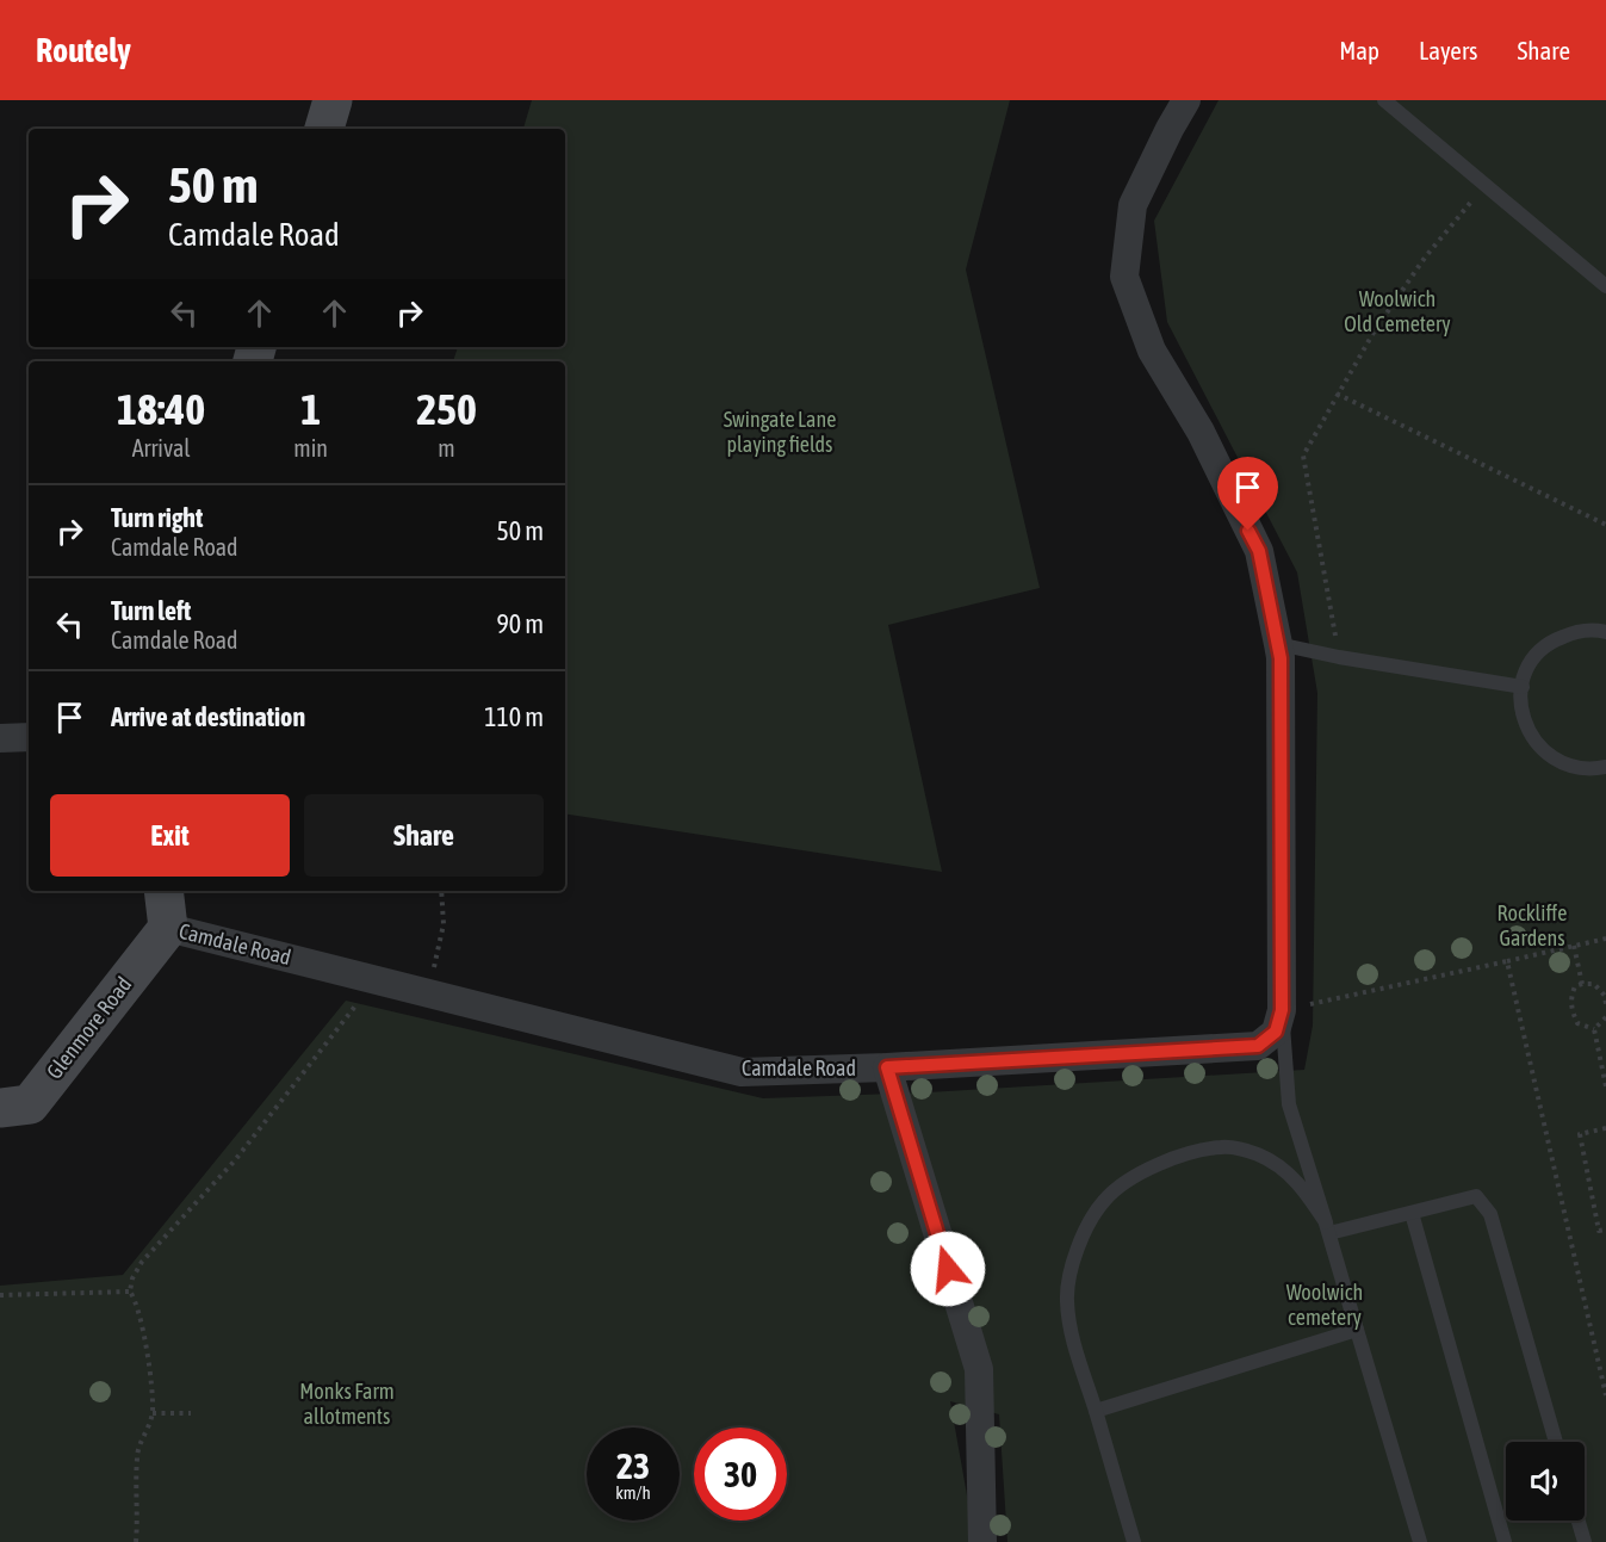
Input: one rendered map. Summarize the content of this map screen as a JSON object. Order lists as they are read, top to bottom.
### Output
{
  "streets": {
    "street": ["Camdale Road", "Glenmore Road"]
  },
  "crossings": [
    ["Camdale Road", "Glenmore Road"]
  ],
  "parks": [
    "Woolwich Old Cemetery",
    "Swingate Lane playing fields",
    "Rockliffe Gardens",
    "Woolwich cemetery",
    "Monks Farm allotments"
  ],
  "page": {
    "header": "Routely",
    "nav": ["Map", "Layers", "Share"],
    "turn": ["50 m", "Camdale Road"],
    "eta": [
      "18:40",
      "Arrival",
      "1",
      "min",
      "250",
      "m"
    ],
    "list": [
      {
        "name": "Turn right",
        "note": "Camdale Road",
        "value": "50 m"
      },
      {
        "name": "Turn left",
        "note": "Camdale Road",
        "value": "90 m"
      },
      {
        "name": "Arrive at destination",
        "value": "110 m"
      }
    ],
    "buttons": ["Exit", "Share"],
    "speed": "23 km/h",
    "limit": "30"
  }
}
